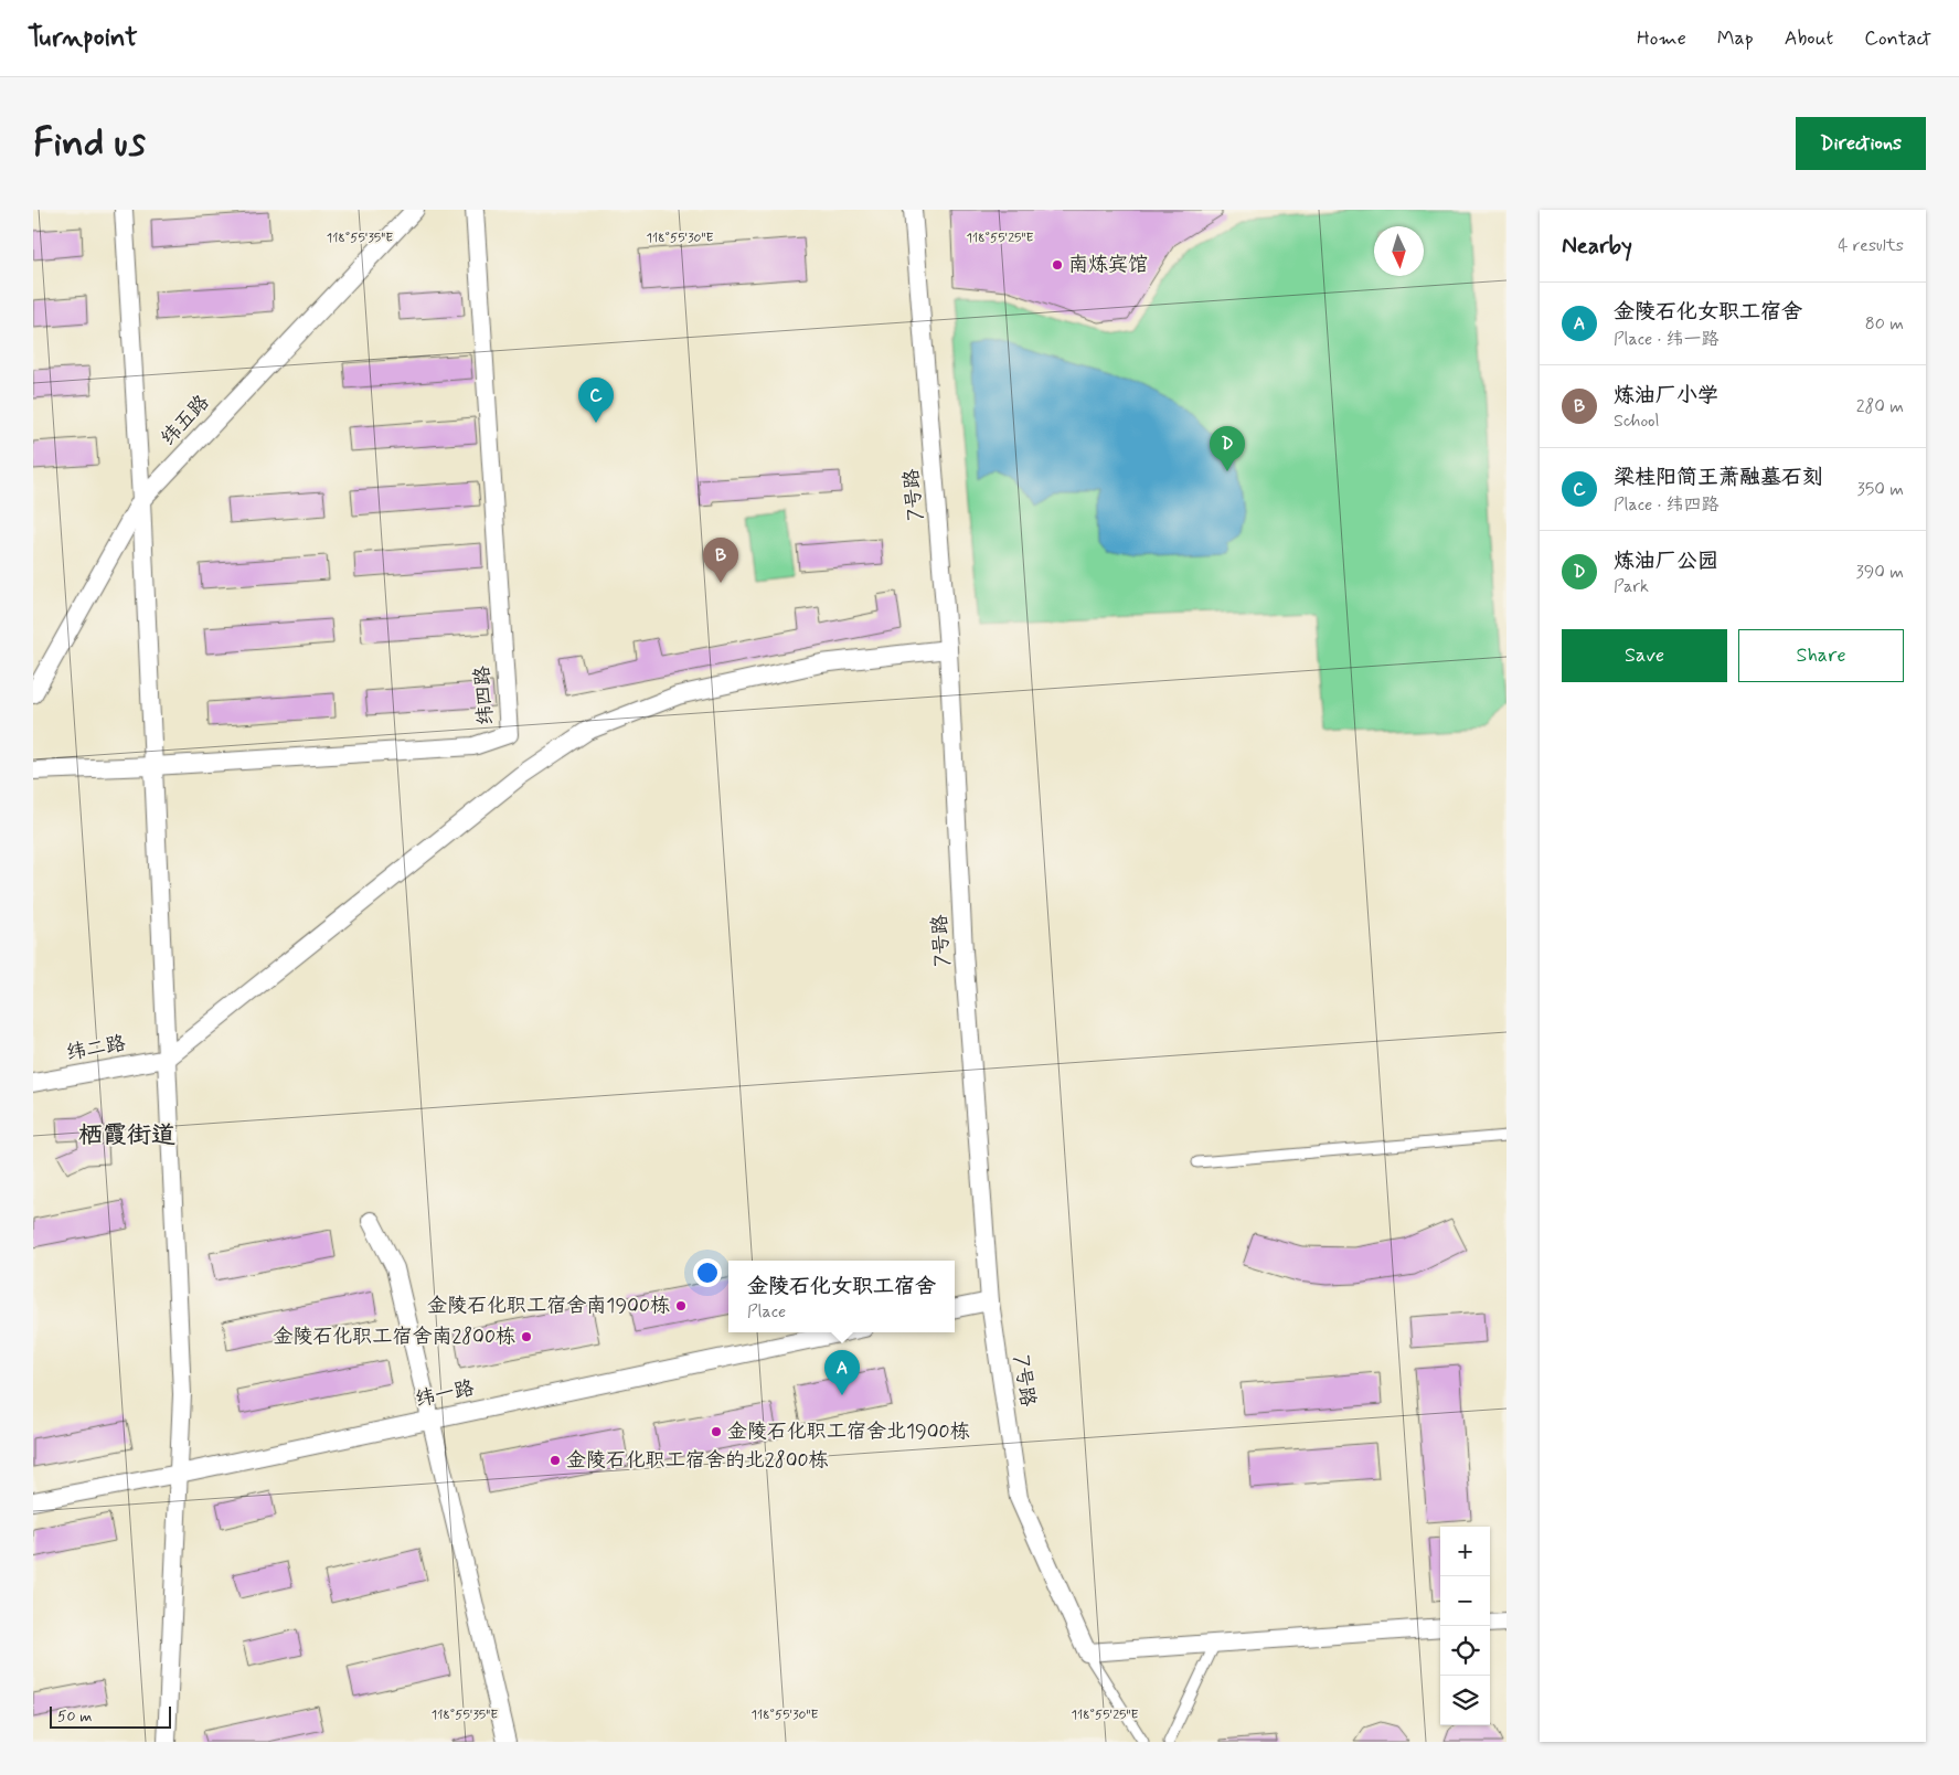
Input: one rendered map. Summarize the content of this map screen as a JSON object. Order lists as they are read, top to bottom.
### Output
{
  "streets": {
    "street": [
      "纬五路",
      "7号路",
      "纬四路",
      "纬二路",
      "纬一路"
    ]
  },
  "districts": ["栖霞街道"],
  "places": [
    "南炼宾馆",
    "金陵石化职工宿舍南1900栋",
    "金陵石化职工宿舍南2800栋",
    "金陵石化职工宿舍北1900栋",
    "金陵石化职工宿舍的北2800栋"
  ],
  "scale_bar": "50 m",
  "north": "bottom",
  "page": {
    "header": "Turnpoint",
    "nav": [
      "Home",
      "Map",
      "About",
      "Contact"
    ],
    "buttons": [
      "Directions",
      ["Save", "Share"]
    ],
    "title": "Find us",
    "heading": ["Nearby", "4 results"],
    "list": [
      {
        "mark": "A",
        "name": "金陵石化女职工宿舍",
        "note": "Place · 纬一路",
        "value": "80 m"
      },
      {
        "mark": "B",
        "name": "炼油厂小学",
        "note": "School",
        "value": "280 m"
      },
      {
        "mark": "C",
        "name": "梁桂阳简王萧融墓石刻",
        "note": "Place · 纬四路",
        "value": "350 m"
      },
      {
        "mark": "D",
        "name": "炼油厂公园",
        "note": "Park",
        "value": "390 m"
      }
    ],
    "pins": [
      "C",
      "D",
      "B",
      "A"
    ],
    "popup": ["金陵石化女职工宿舍", "Place"],
    "map_buttons": ["+", "−"],
    "scale": "50 m"
  },
  "coordinates": ["118°55'35\"E", "118°55'30\"E", "118°55'25\"E"]
}
